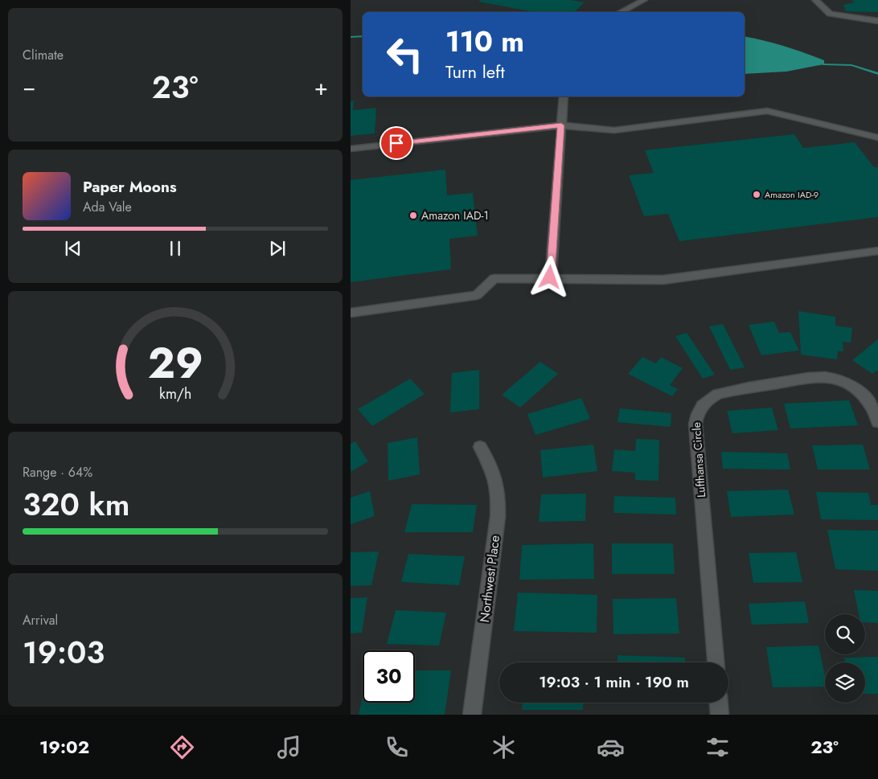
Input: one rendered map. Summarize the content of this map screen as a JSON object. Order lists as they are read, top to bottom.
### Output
{
  "streets": {
    "street": ["Lufthansa Circle", "Northwest Place"]
  },
  "places": ["Amazon IAD-9", "Amazon IAD-1"],
  "page": {
    "tile": [
      "Climate",
      ["Range · 64%", "320 km"],
      ["Arrival", "19:03"]
    ],
    "turn": ["110 m", "Turn left"],
    "heat": ["−", "23°", "+"],
    "song": ["Paper Moons", "Ada Vale"],
    "limit": "30",
    "trip": "19:03 · 1 min · 190 m",
    "tabs": ["19:02", "23°"],
    "gauge": ["29", "km/h"]
  }
}
